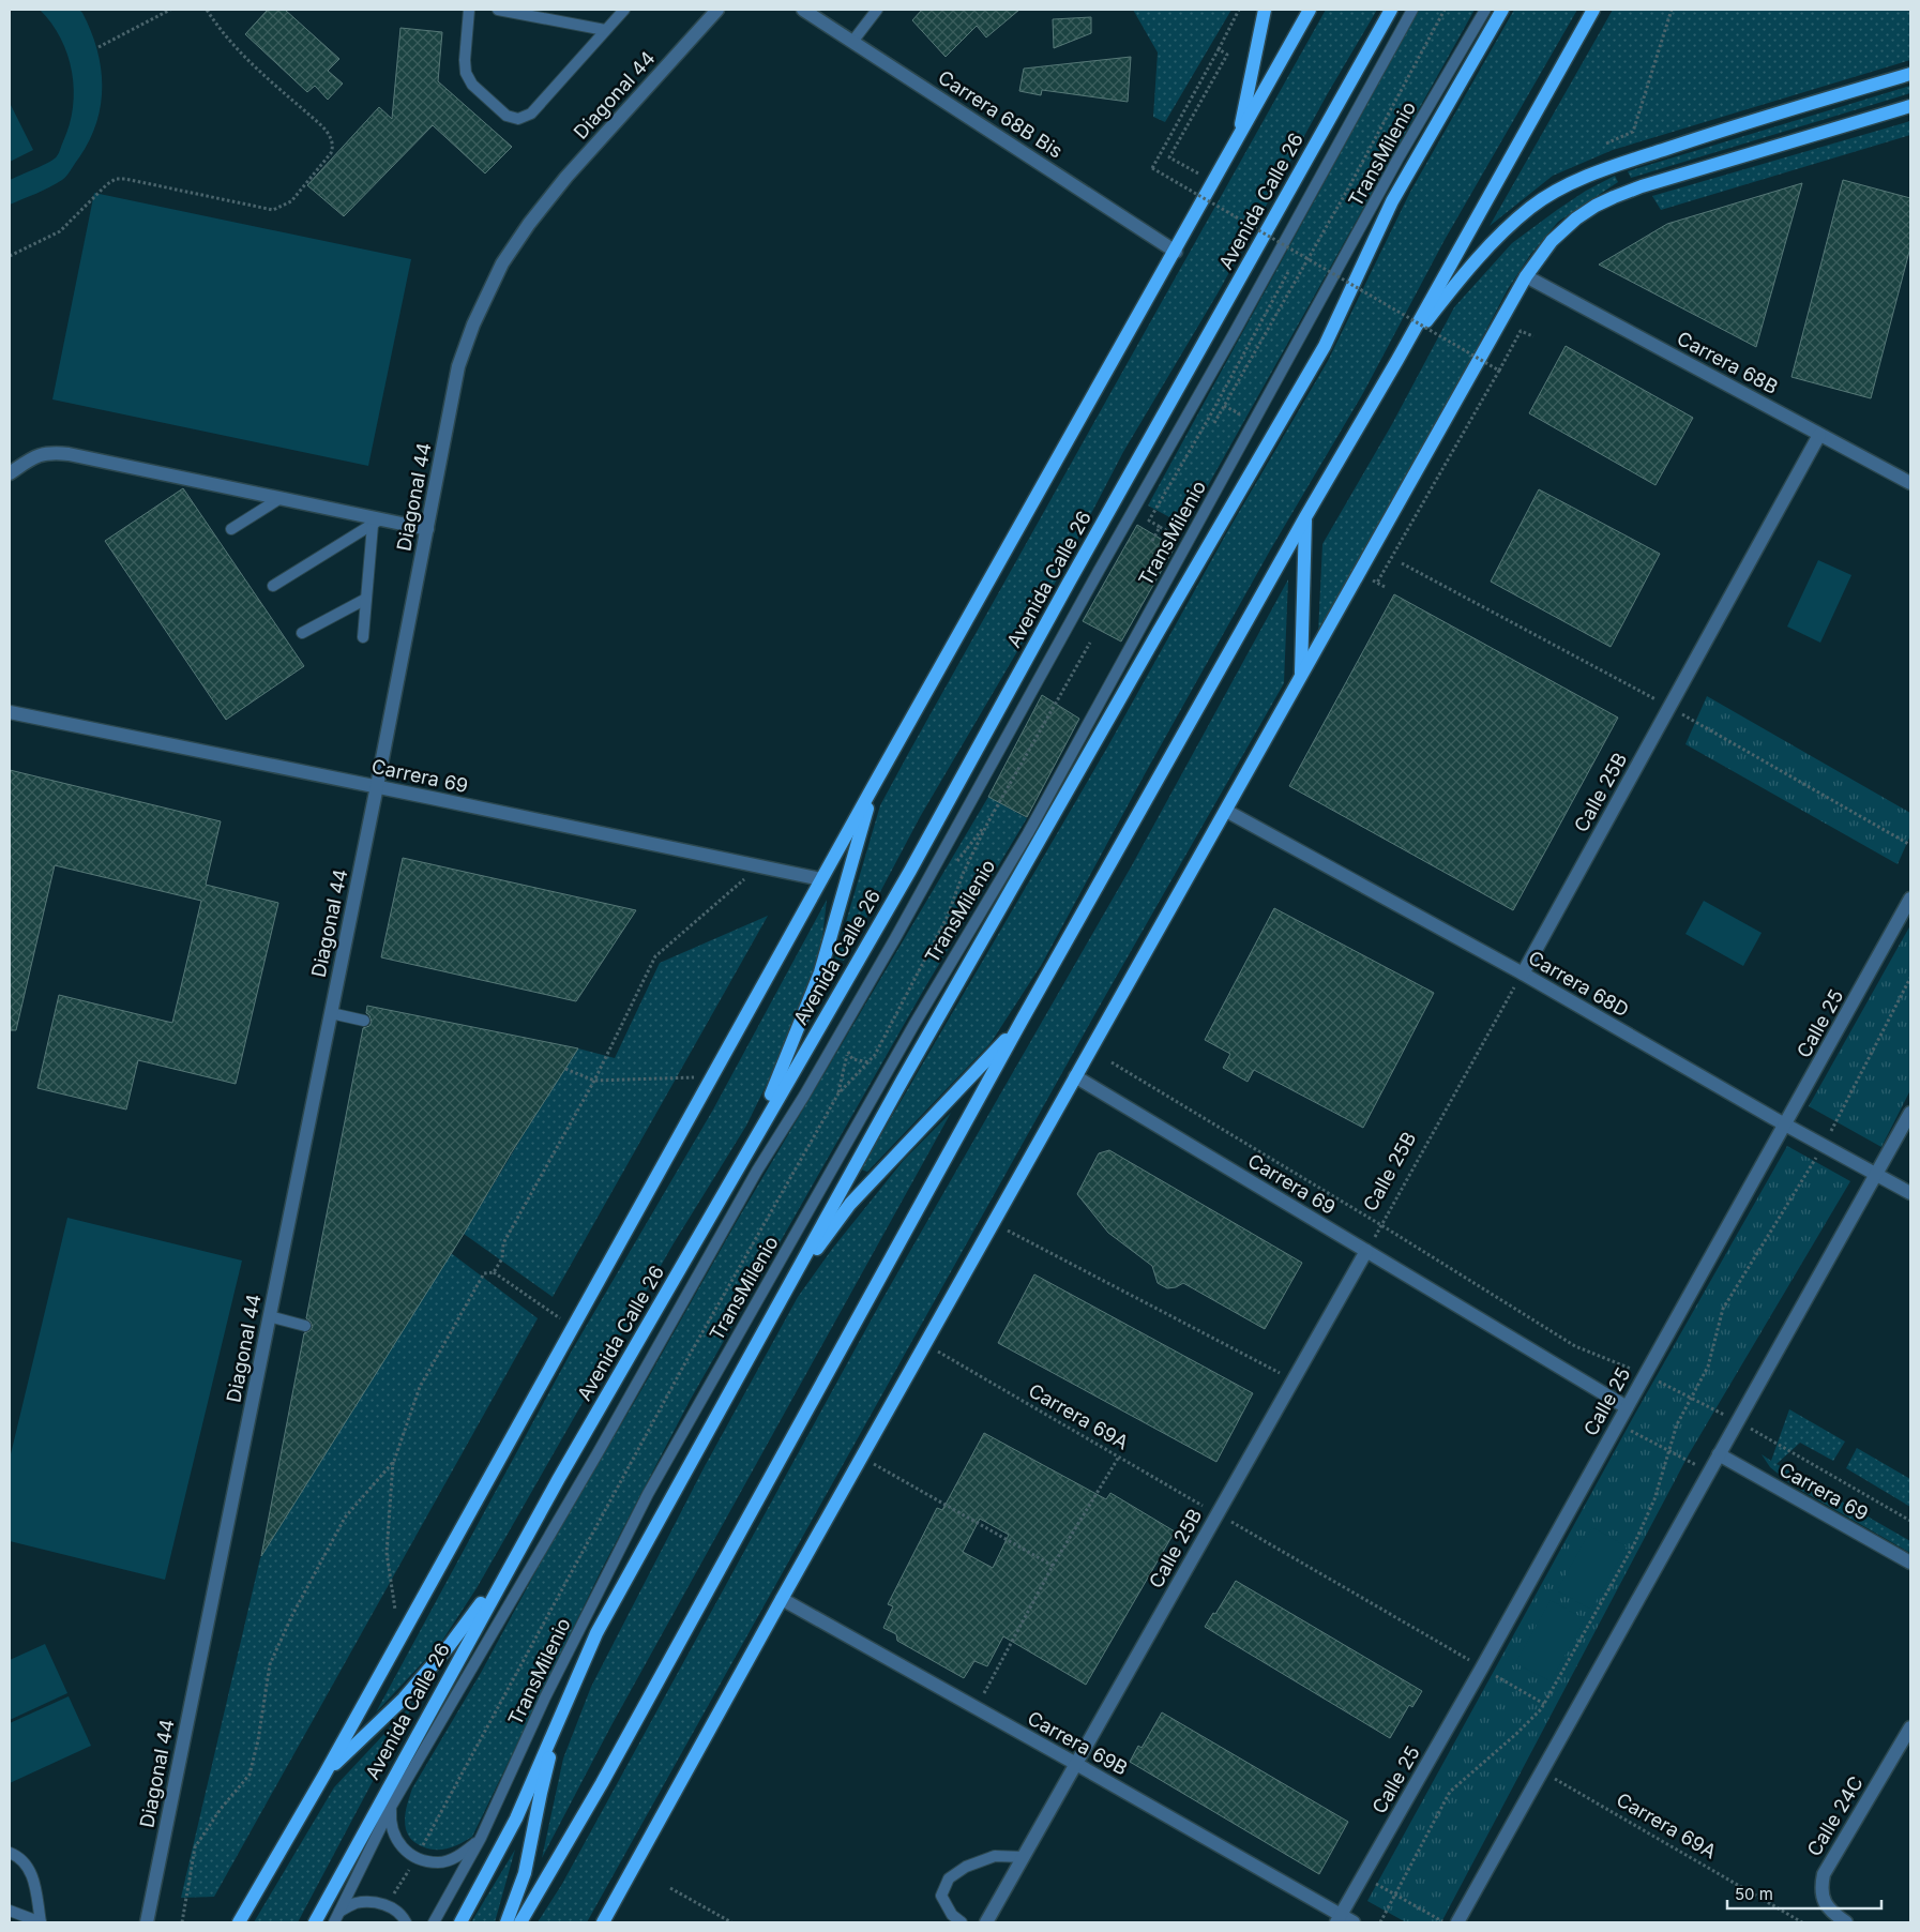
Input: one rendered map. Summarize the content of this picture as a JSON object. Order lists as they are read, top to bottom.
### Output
{
  "streets": {
    "main road": ["Avenida Calle 26"],
    "street": [
      "Diagonal 44",
      "Carrera 68B Bis",
      "Carrera 68B",
      "Carrera 69",
      "Calle 25B",
      "Carrera 68D",
      "Calle 25",
      "Carrera 69B",
      "Calle 24C"
    ],
    "lane": ["TransMilenio"],
    "path": ["Carrera 69A"]
  },
  "crossings": [
    ["Diagonal 44", "Carrera 69"],
    ["Carrera 68B", "Calle 25B"],
    ["Carrera 69", "Calle 25B"],
    ["Carrera 69", "Calle 25"],
    ["Calle 25B", "Carrera 68D"],
    ["Calle 25B", "Carrera 69A"],
    ["Calle 25B", "Carrera 69B"],
    ["Carrera 68D", "Calle 25"],
    ["Calle 25", "Carrera 69A"],
    ["Calle 25", "Carrera 69B"]
  ],
  "scale_bar": "50 m"
}
